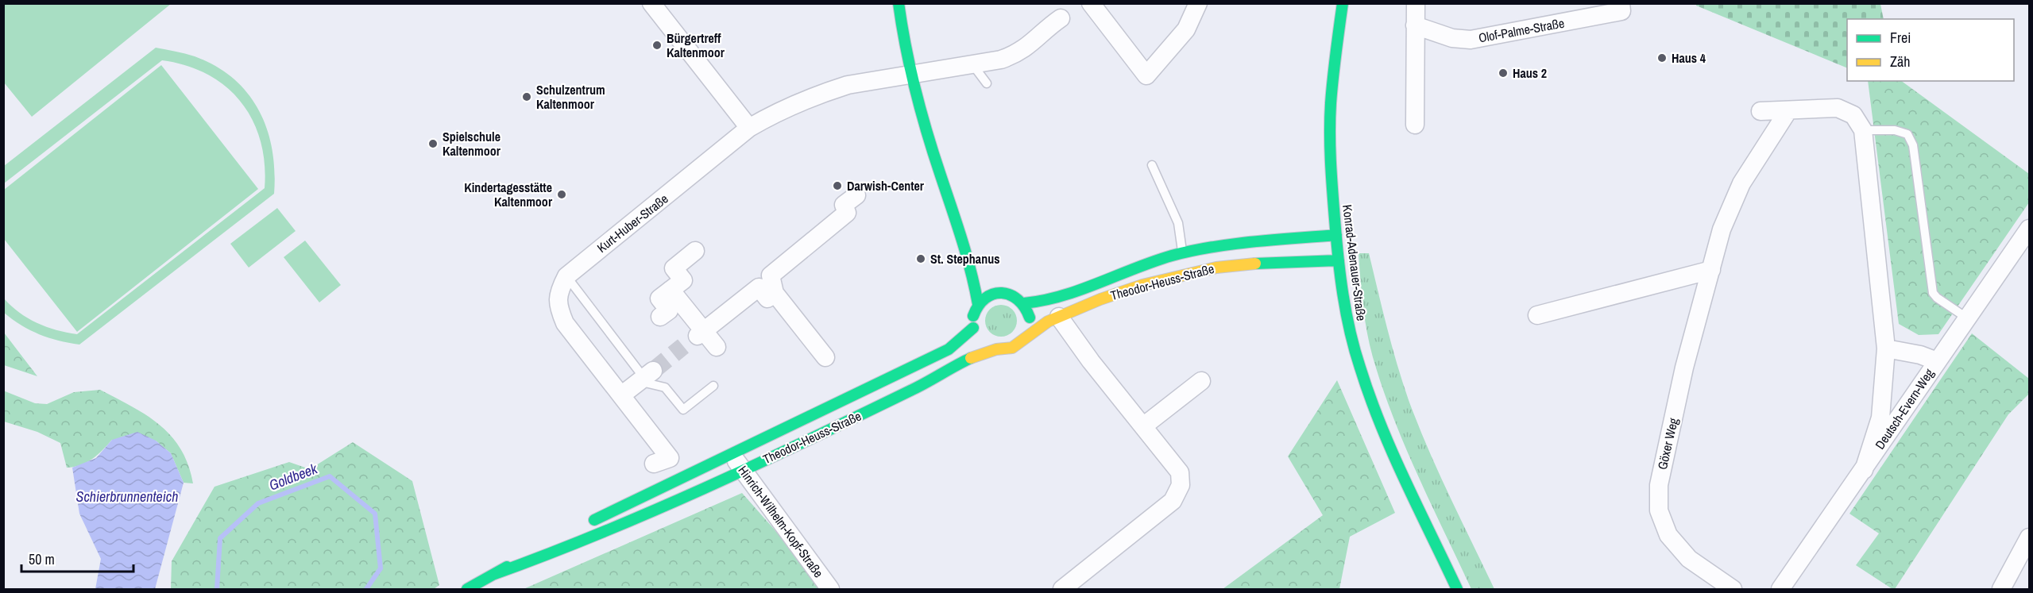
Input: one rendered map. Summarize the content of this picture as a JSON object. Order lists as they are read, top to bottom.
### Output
{
  "streets": {
    "main road": ["Konrad-Adenauer-Straße", "Theodor-Heuss-Straße"],
    "street": [
      "Olof-Palme-Straße",
      "Kurt-Huber-Straße",
      "Deutsch-Evern-Weg",
      "Göxer Weg",
      "Hinrich-Wilhelm-Kopf-Straße"
    ]
  },
  "crossings": [
    ["Konrad-Adenauer-Straße", "Theodor-Heuss-Straße"],
    ["Theodor-Heuss-Straße", "Hinrich-Wilhelm-Kopf-Straße"]
  ],
  "water": ["Goldbeek", "Schierbrunnenteich"],
  "places": [
    "Bürgertreff Kaltenmoor",
    "Haus 4",
    "Haus 2",
    "Schulzentrum Kaltenmoor",
    "Spielschule Kaltenmoor",
    "Darwish-Center",
    "Kindertagesstätte Kaltenmoor",
    "St. Stephanus"
  ],
  "legend": ["Frei", "Zäh"],
  "scale_bar": "50 m"
}
